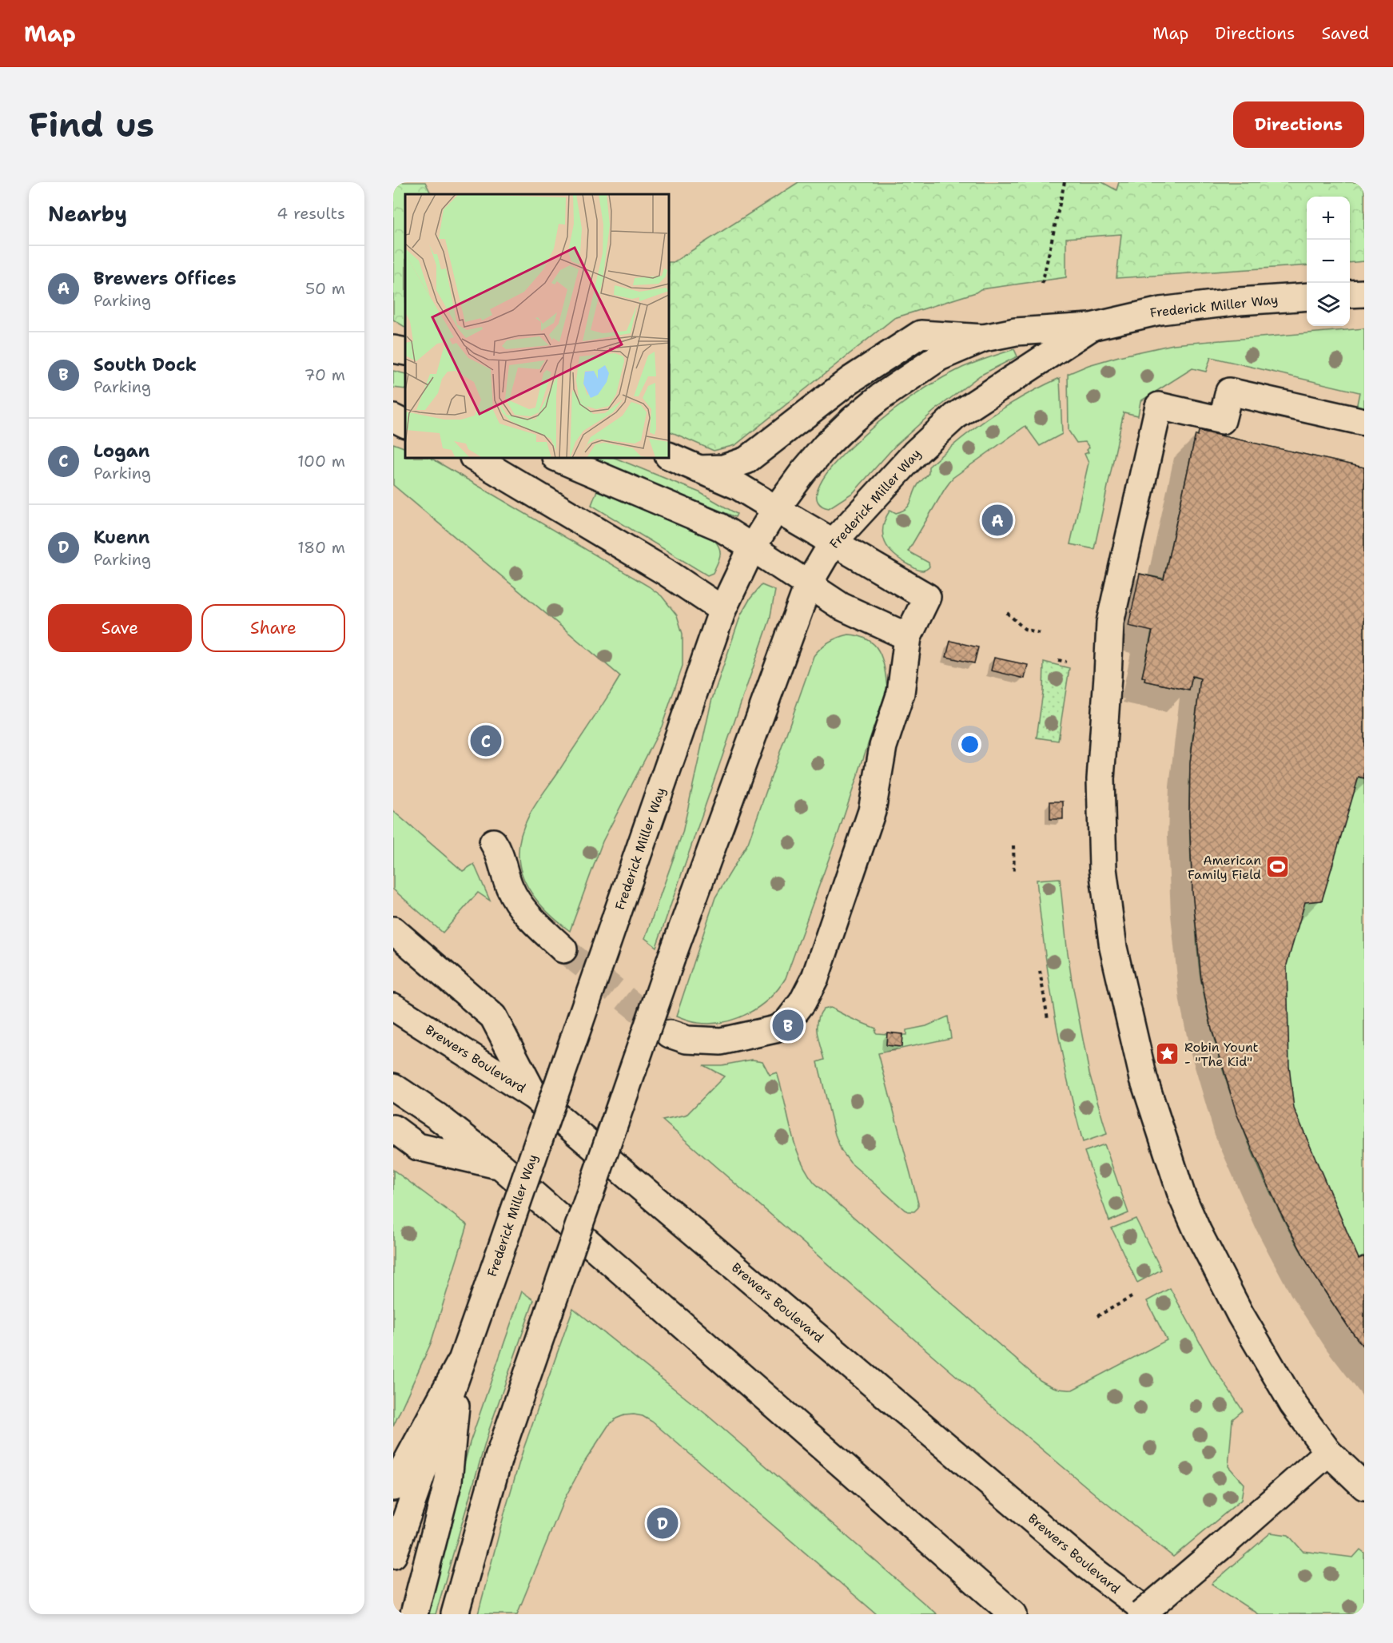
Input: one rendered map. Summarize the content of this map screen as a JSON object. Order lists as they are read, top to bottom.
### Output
{
  "streets": {
    "main road": ["Frederick Miller Way", "Brewers Boulevard"]
  },
  "places": {
    "sports": ["American Family Field"],
    "place": ["Robin Yount - \"The Kid\""]
  },
  "page": {
    "header": "Map",
    "nav": ["Map", "Directions", "Saved"],
    "buttons": [
      "Directions",
      ["Save", "Share"]
    ],
    "title": "Find us",
    "heading": ["Nearby", "4 results"],
    "map_buttons": ["+", "−"],
    "list": [
      {
        "mark": "A",
        "name": "Brewers Offices",
        "note": "Parking",
        "value": "50 m"
      },
      {
        "mark": "B",
        "name": "South Dock",
        "note": "Parking",
        "value": "70 m"
      },
      {
        "mark": "C",
        "name": "Logan",
        "note": "Parking",
        "value": "100 m"
      },
      {
        "mark": "D",
        "name": "Kuenn",
        "note": "Parking",
        "value": "180 m"
      }
    ],
    "pins": [
      "A",
      "C",
      "B",
      "D"
    ]
  }
}
